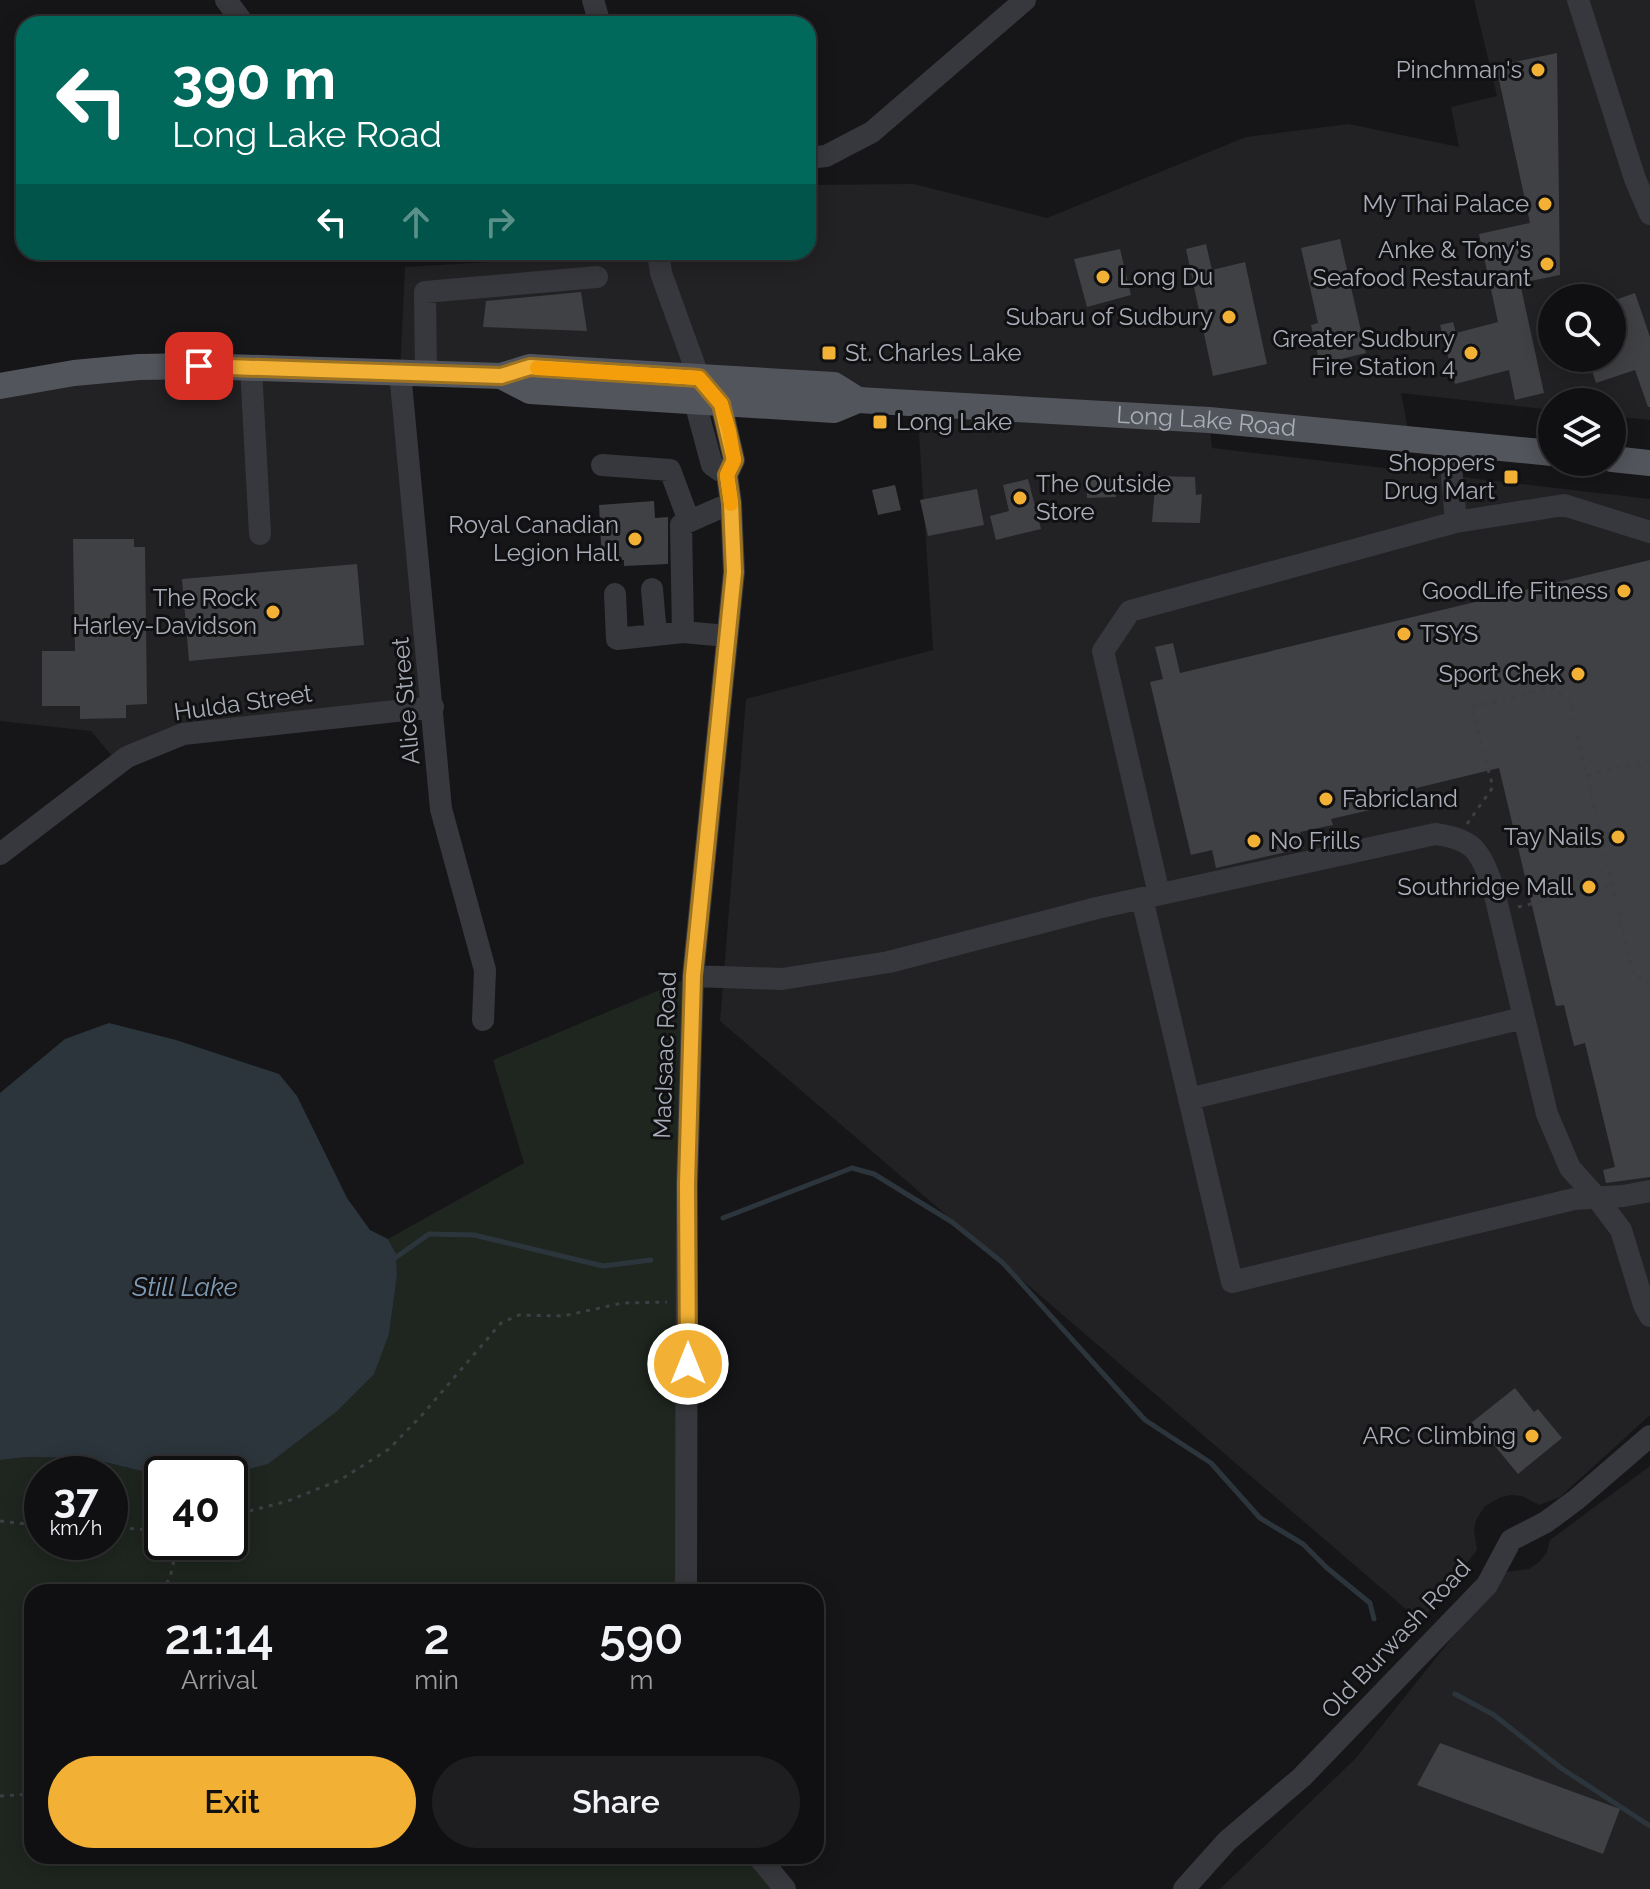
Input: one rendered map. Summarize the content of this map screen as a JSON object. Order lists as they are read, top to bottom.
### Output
{
  "streets": {
    "main road": ["Long Lake Road"],
    "street": [
      "Alice Street",
      "Hulda Street",
      "MacIsaac Road",
      "Old Burwash Road"
    ]
  },
  "crossings": [
    ["Long Lake Road", "Alice Street"],
    ["Long Lake Road", "MacIsaac Road"],
    ["Alice Street", "Hulda Street"]
  ],
  "water": ["Still Lake"],
  "places": {
    "other": [
      "Pinchman's",
      "My Thai Palace",
      "Anke & Tony's Seafood Restaurant",
      "Long Du",
      "Subaru of Sudbury",
      "Greater Sudbury Fire Station 4",
      "The Outside Store",
      "Royal Canadian Legion Hall",
      "GoodLife Fitness",
      "The Rock Harley-Davidson",
      "TSYS",
      "Sport Chek",
      "Fabricland",
      "Tay Nails",
      "No Frills",
      "Southridge Mall",
      "ARC Climbing"
    ],
    "transit": ["St. Charles Lake", "Long Lake", "Shoppers Drug Mart"]
  },
  "page": {
    "turn": ["390 m", "Long Lake Road"],
    "speed": "37 km/h",
    "limit": "40",
    "eta": [
      "21:14",
      "Arrival",
      "2",
      "min",
      "590",
      "m"
    ],
    "buttons": ["Exit", "Share"]
  }
}
